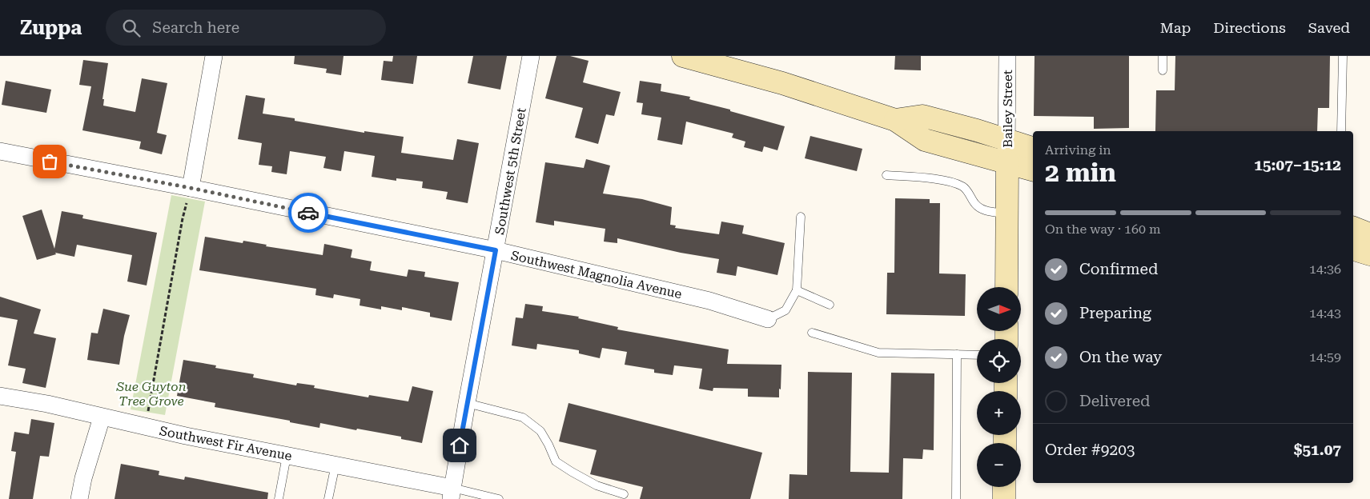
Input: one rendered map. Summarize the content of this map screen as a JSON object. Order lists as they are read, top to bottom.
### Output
{
  "streets": {
    "street": [
      "Bailey Street",
      "Southwest 5th Street",
      "Southwest Magnolia Avenue",
      "Southwest Fir Avenue"
    ]
  },
  "crossings": [
    ["Southwest 5th Street", "Southwest Magnolia Avenue"],
    ["Southwest 5th Street", "Southwest Fir Avenue"]
  ],
  "parks": ["Sue Guyton Tree Grove"],
  "north": "right",
  "page": {
    "header": "Zuppa",
    "search": "Search here",
    "nav": ["Map", "Directions", "Saved"],
    "heading": ["2 min", "Arriving in", "15:07–15:12"],
    "panel": ["Order #9203", "$51.07"],
    "bar": "On the way · 160 m",
    "list": [
      ["Confirmed", "14:36"],
      ["Preparing", "14:43"],
      ["On the way", "14:59"],
      "Delivered"
    ],
    "map_buttons": ["+", "−"]
  }
}
